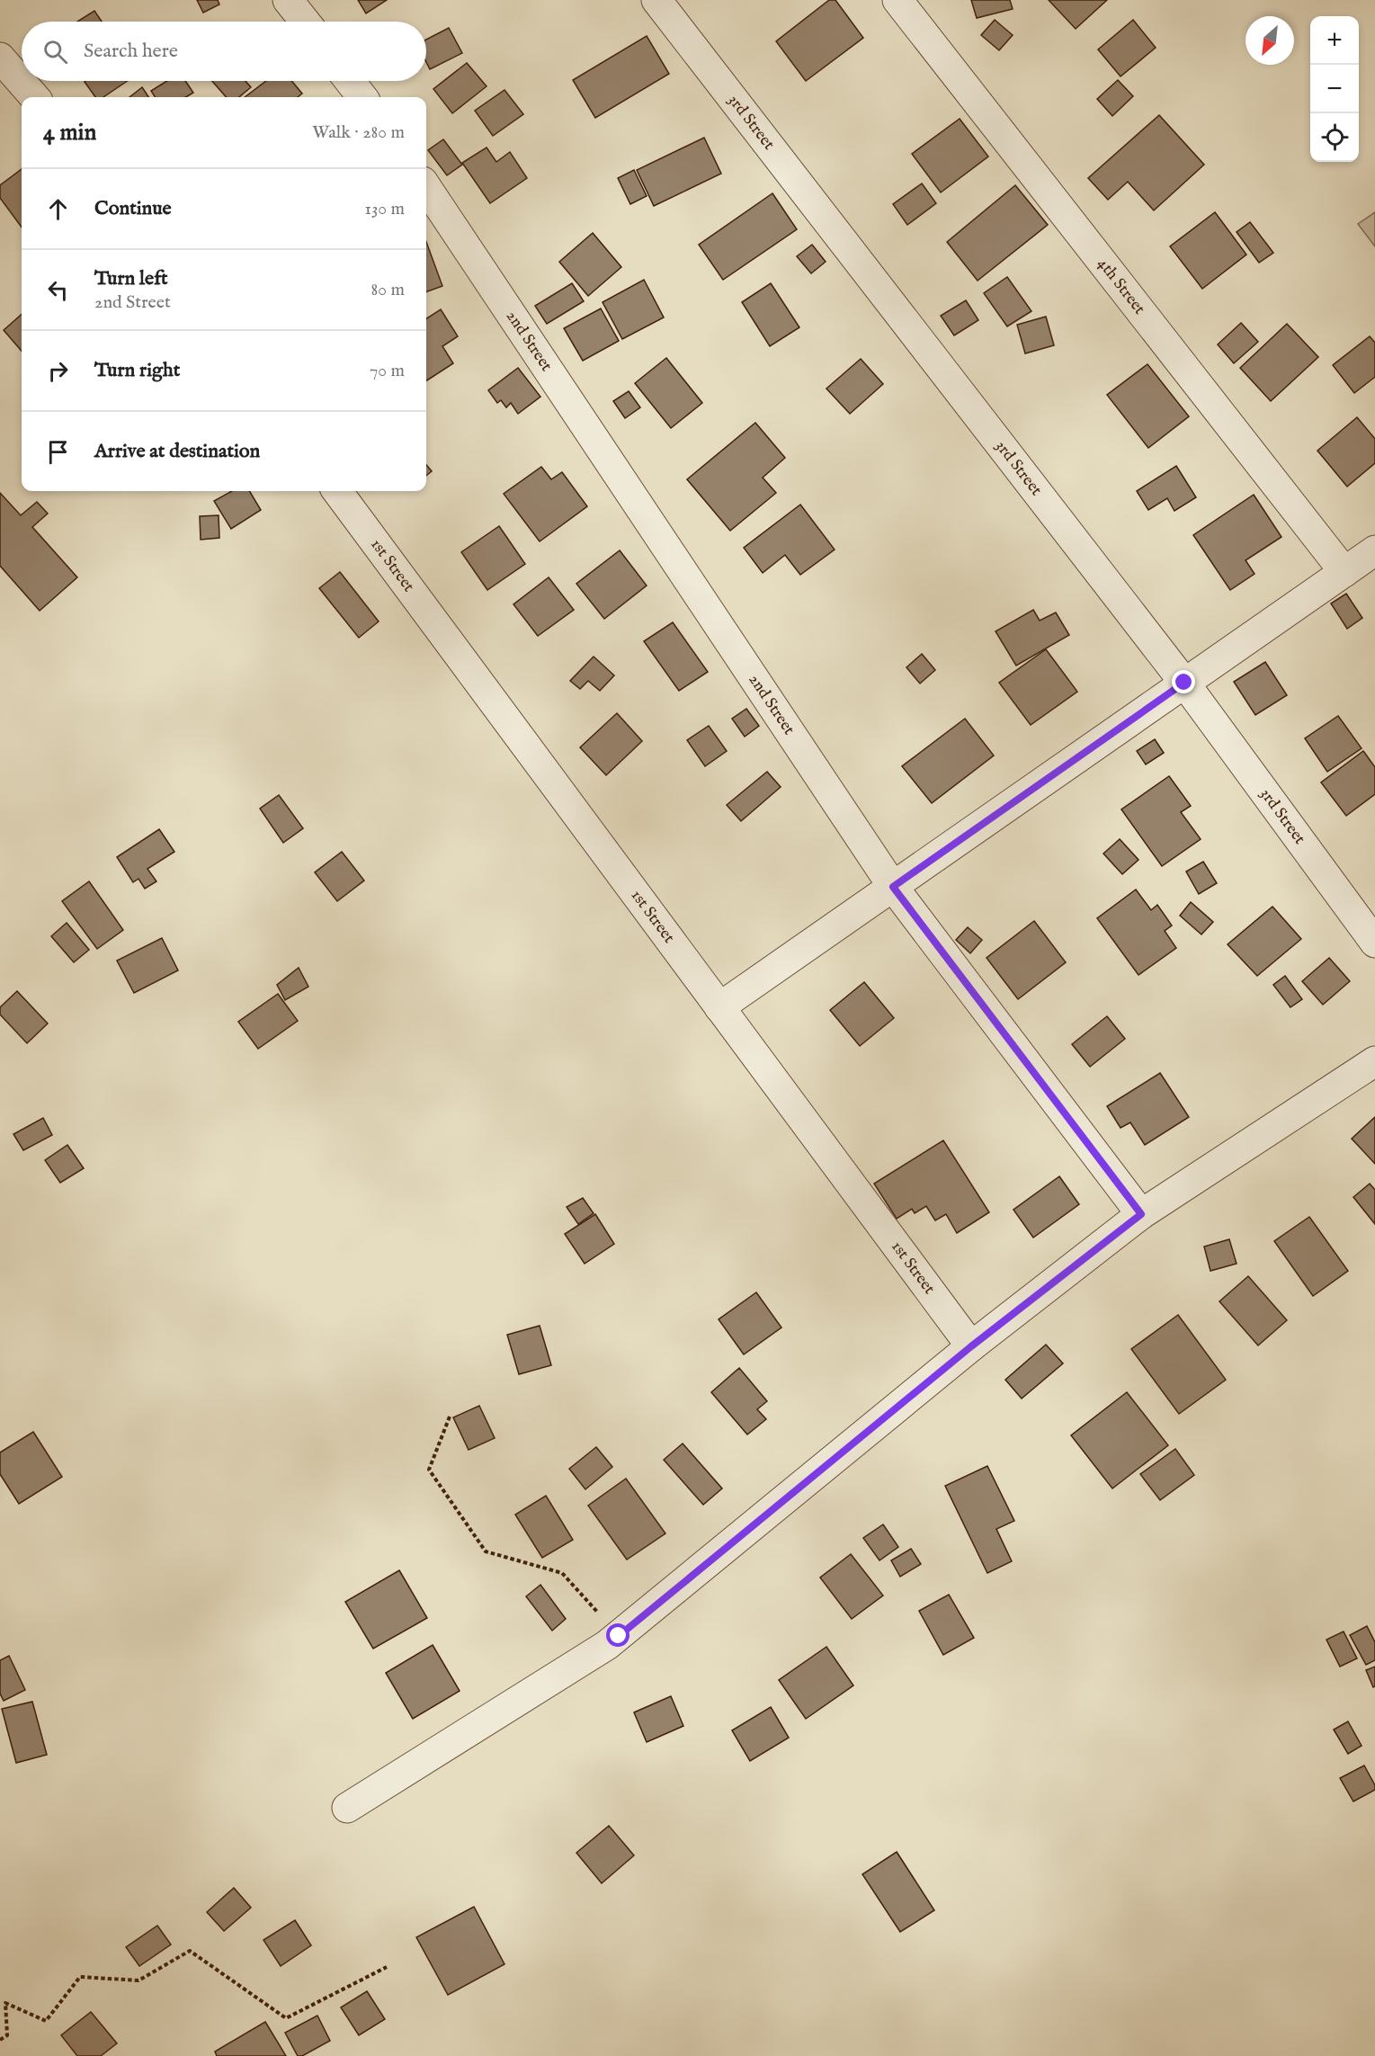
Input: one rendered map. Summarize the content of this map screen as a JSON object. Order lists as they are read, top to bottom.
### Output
{
  "streets": {
    "street": [
      "3rd Street",
      "4th Street",
      "2nd Street",
      "1st Street"
    ]
  },
  "north": "bottom left",
  "page": {
    "map_buttons": ["+", "−"],
    "search": "Search here",
    "heading": ["4 min", "Walk · 280 m"],
    "list": [
      ["Continue", "130 m"],
      ["Turn left", "2nd Street", "80 m"],
      ["Turn right", "70 m"],
      "Arrive at destination"
    ]
  }
}
